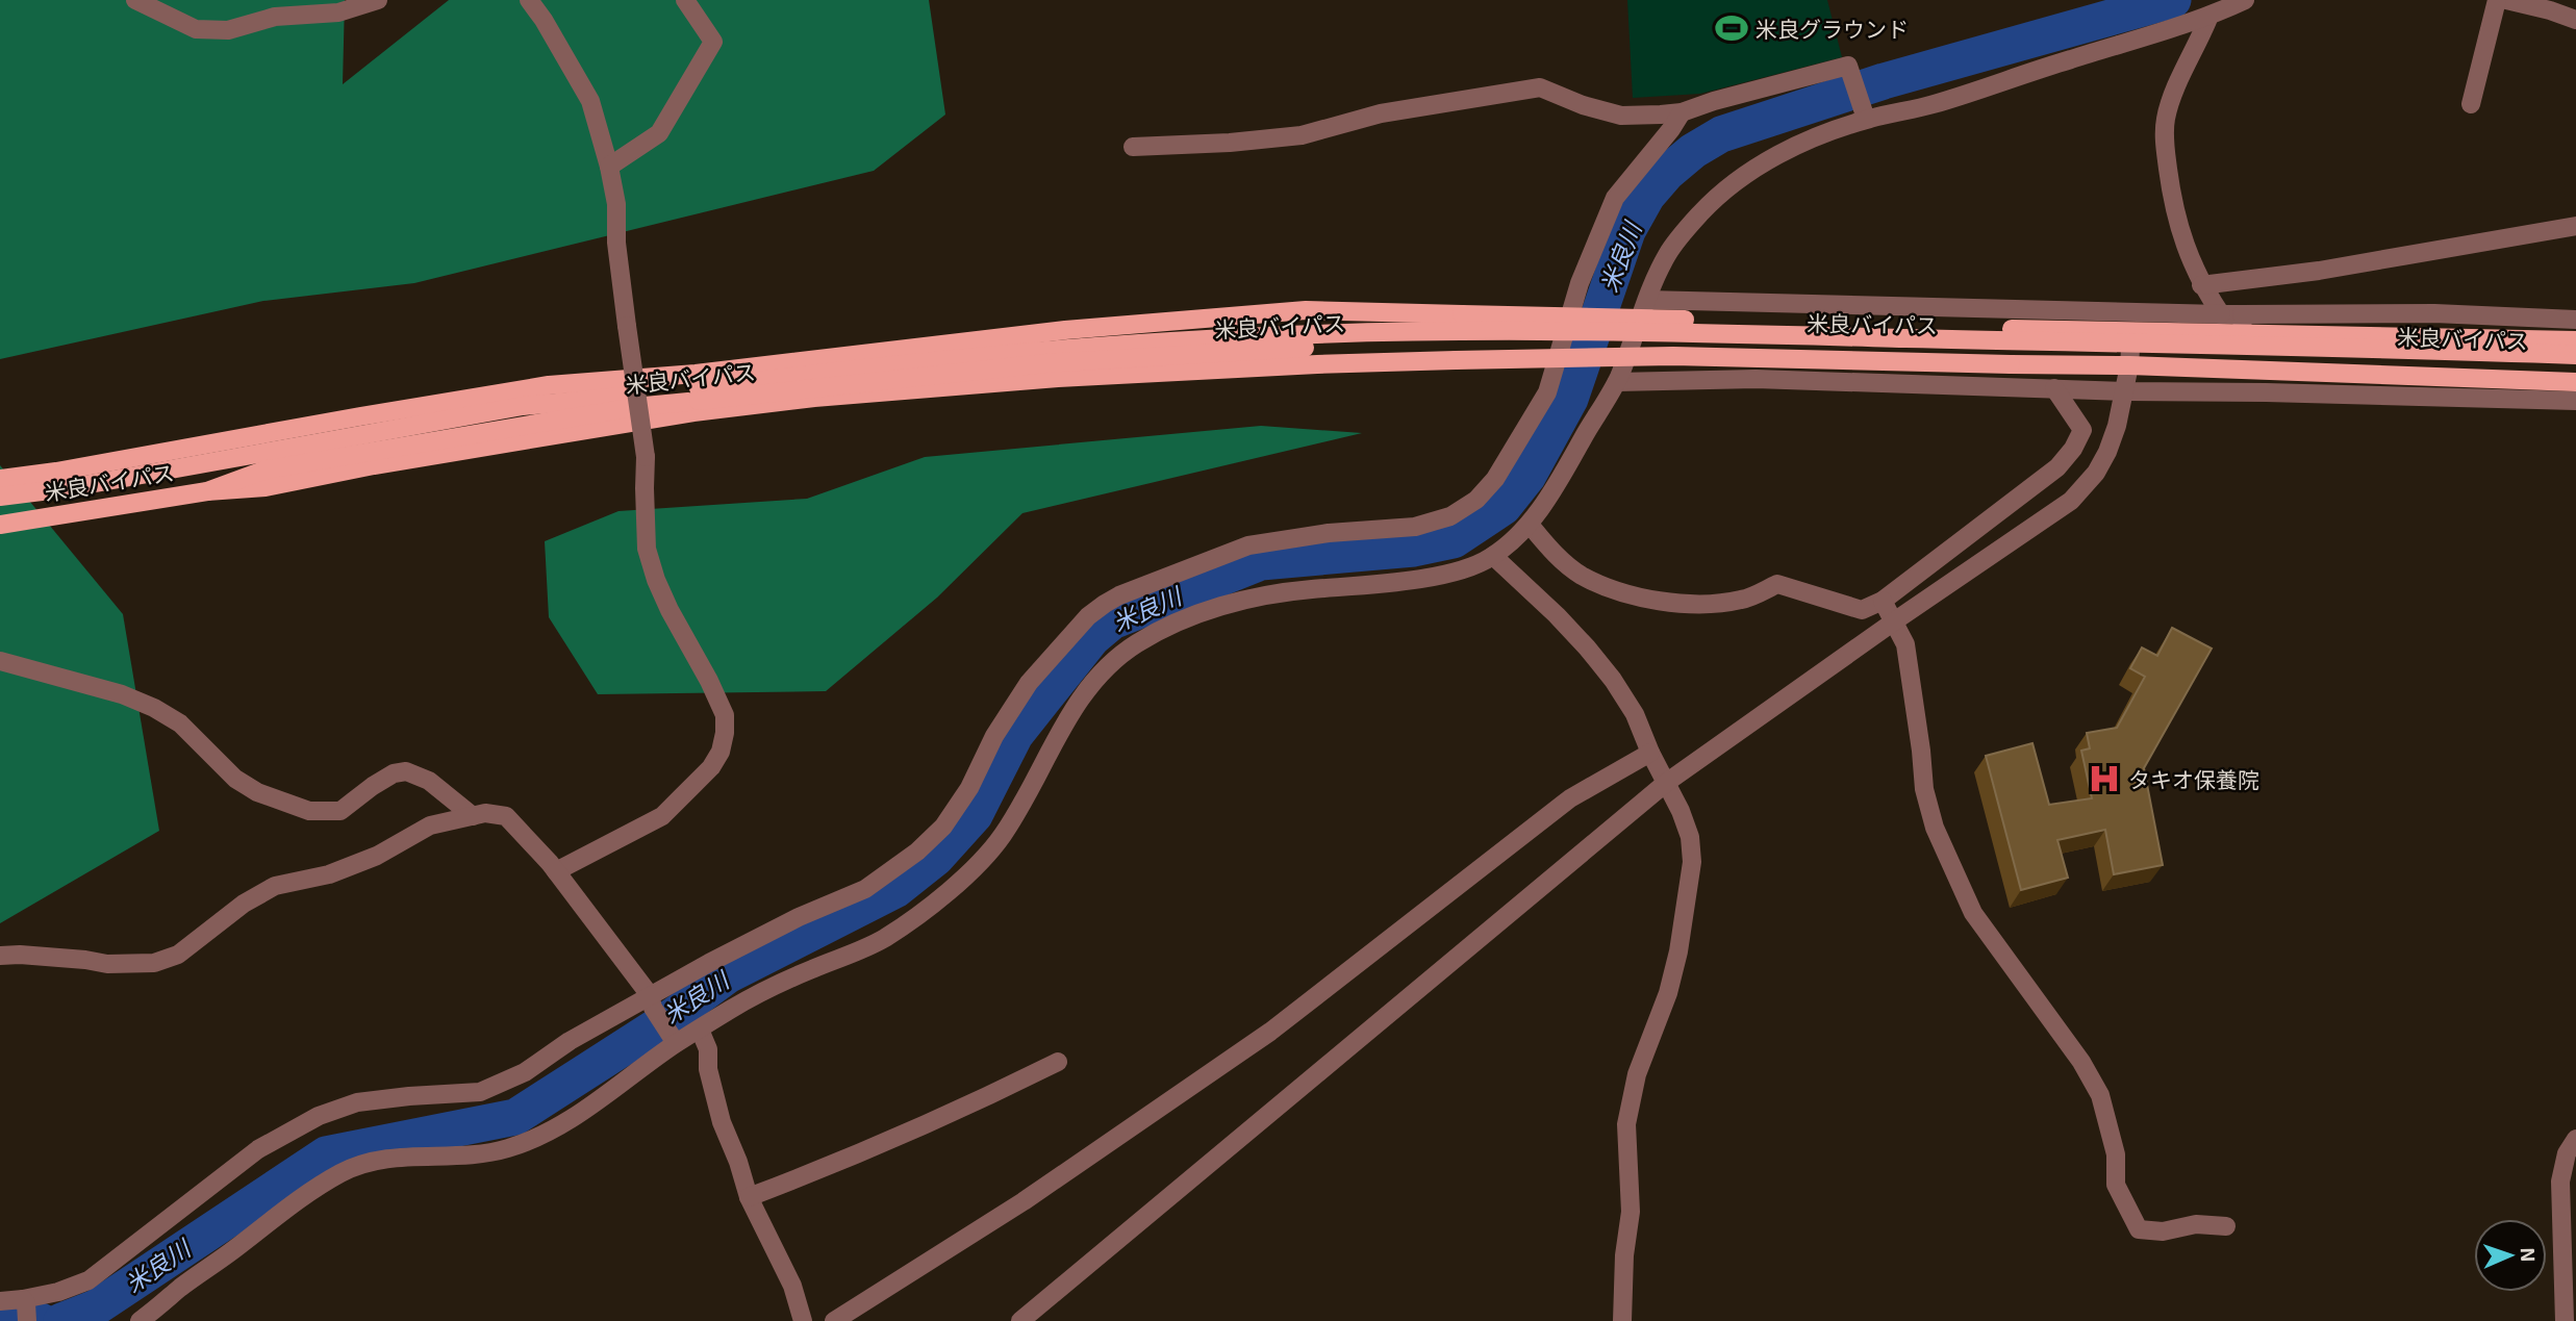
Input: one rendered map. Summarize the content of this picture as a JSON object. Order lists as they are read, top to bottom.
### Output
{
  "streets": {
    "main road": ["米良バイパス"]
  },
  "water": ["米良川"],
  "places": {
    "sports": ["米良グラウンド"],
    "hospital": ["タキオ保養院"]
  },
  "north": "right"
}
